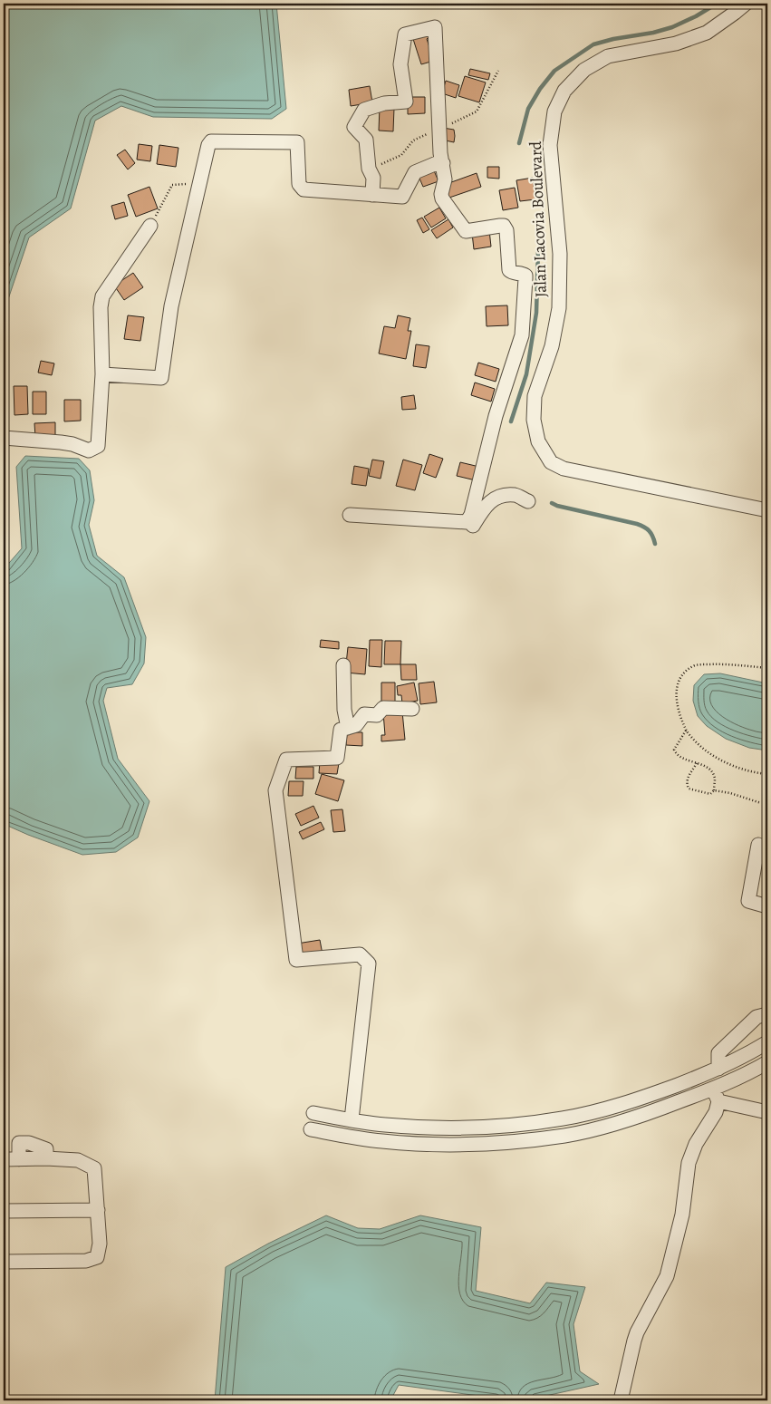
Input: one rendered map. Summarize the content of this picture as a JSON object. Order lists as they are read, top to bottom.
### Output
{
  "streets": {
    "street": ["Jalan Lacovia Boulevard"]
  }
}
